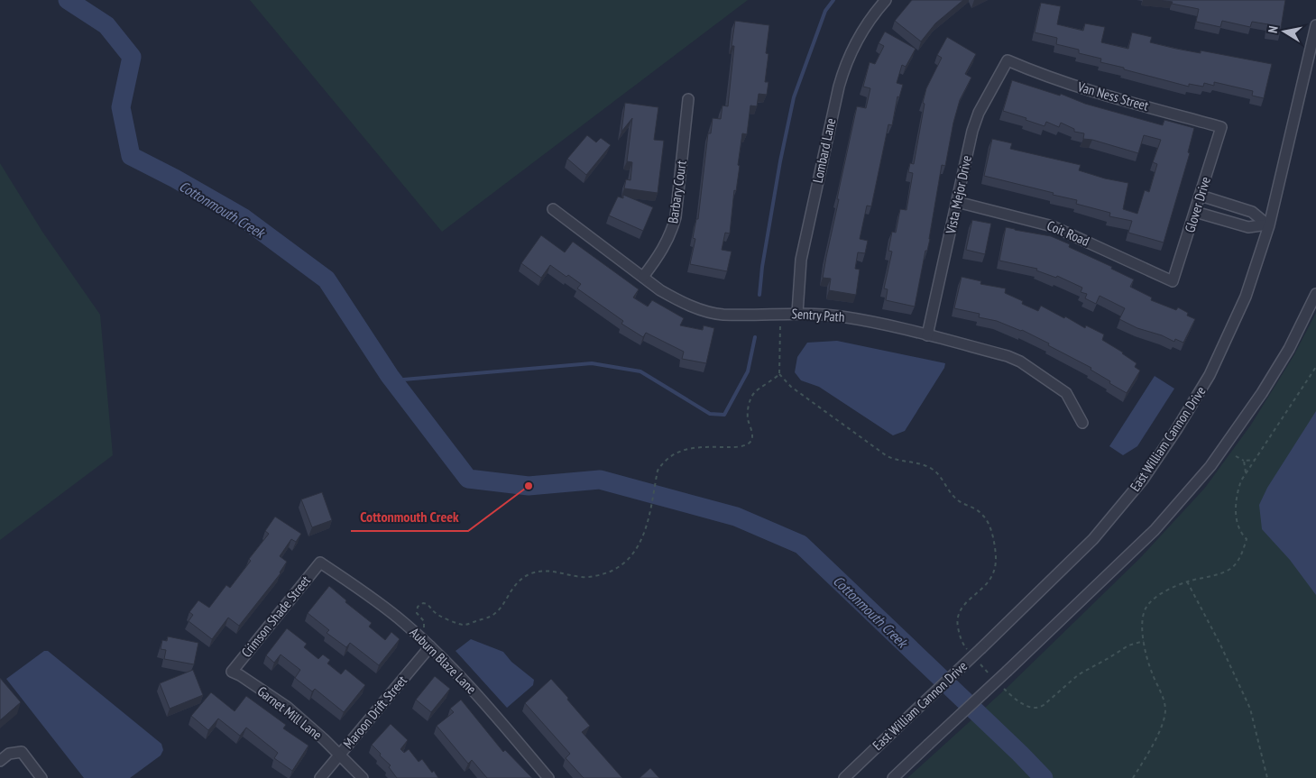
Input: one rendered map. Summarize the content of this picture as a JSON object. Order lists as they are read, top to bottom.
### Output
{
  "streets": {
    "street": [
      "Van Ness Street",
      "Lombard Lane",
      "Barbary Court",
      "Vista Mejor Drive",
      "Glover Drive",
      "Coit Road",
      "Sentry Path",
      "East William Cannon Drive",
      "Crimson Shade Street",
      "Auburn Blaze Lane",
      "Maroon Drift Street",
      "Garnet Mill Lane"
    ]
  },
  "crossings": [
    ["Van Ness Street", "Vista Mejor Drive"],
    ["Van Ness Street", "Glover Drive"],
    ["Lombard Lane", "Sentry Path"],
    ["Barbary Court", "Sentry Path"],
    ["Vista Mejor Drive", "Coit Road"],
    ["Vista Mejor Drive", "Sentry Path"],
    ["Glover Drive", "Coit Road"],
    ["Crimson Shade Street", "Auburn Blaze Lane"],
    ["Crimson Shade Street", "Garnet Mill Lane"],
    ["Auburn Blaze Lane", "Maroon Drift Street"],
    ["Maroon Drift Street", "Garnet Mill Lane"]
  ],
  "water": ["Cottonmouth Creek"],
  "places": ["Cottonmouth Creek"],
  "north": "left"
}
